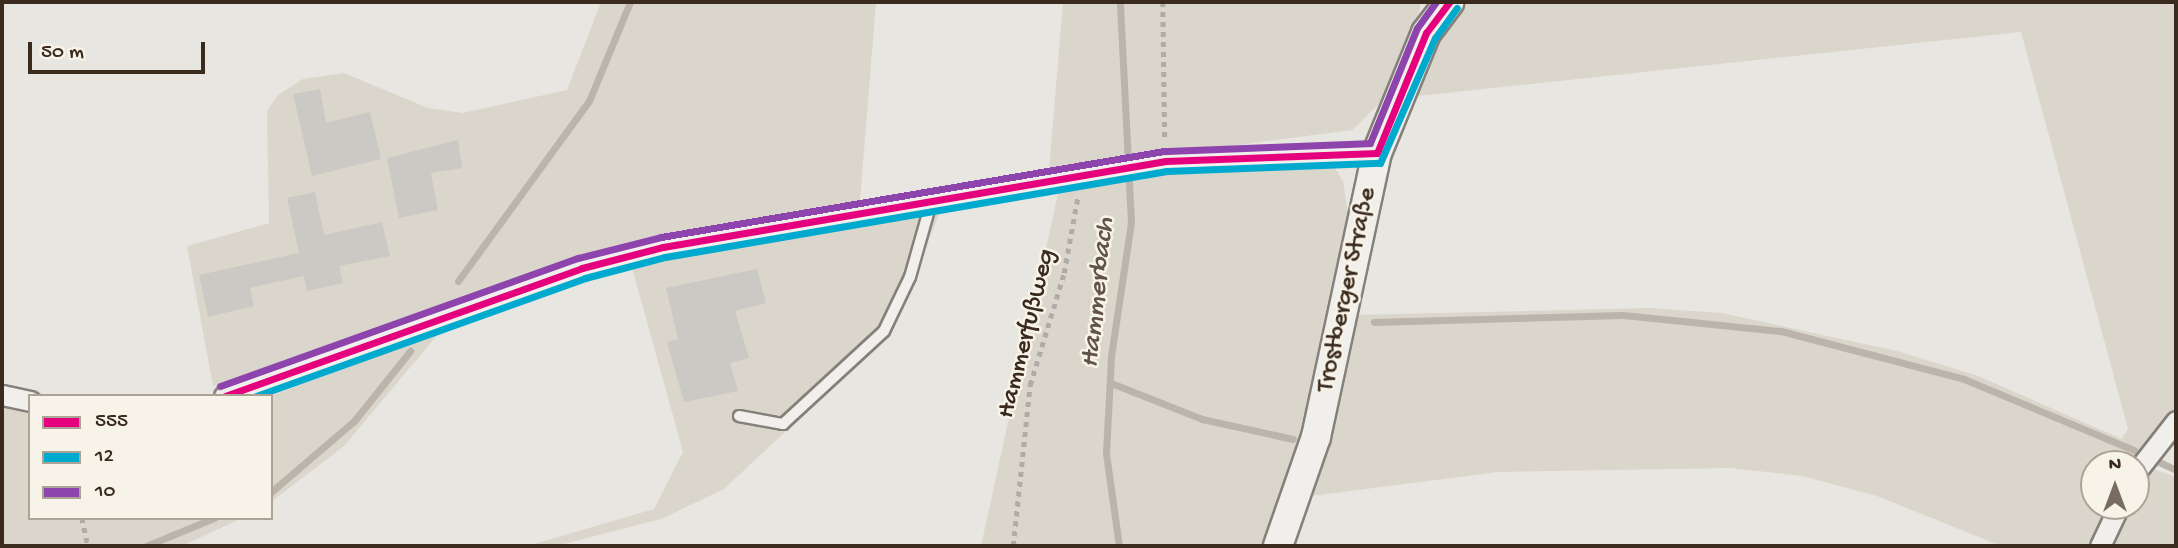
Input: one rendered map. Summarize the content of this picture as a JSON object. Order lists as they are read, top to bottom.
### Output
{
  "streets": {
    "main road": ["Trostberger Straße"],
    "path": ["Hammerfußweg"]
  },
  "water": ["Hammerbach"],
  "lines": ["transit line 555", "transit line 10", "transit line 12"],
  "legend": ["555", "12", "10"],
  "scale_bar": "50 m",
  "north": "top"
}
